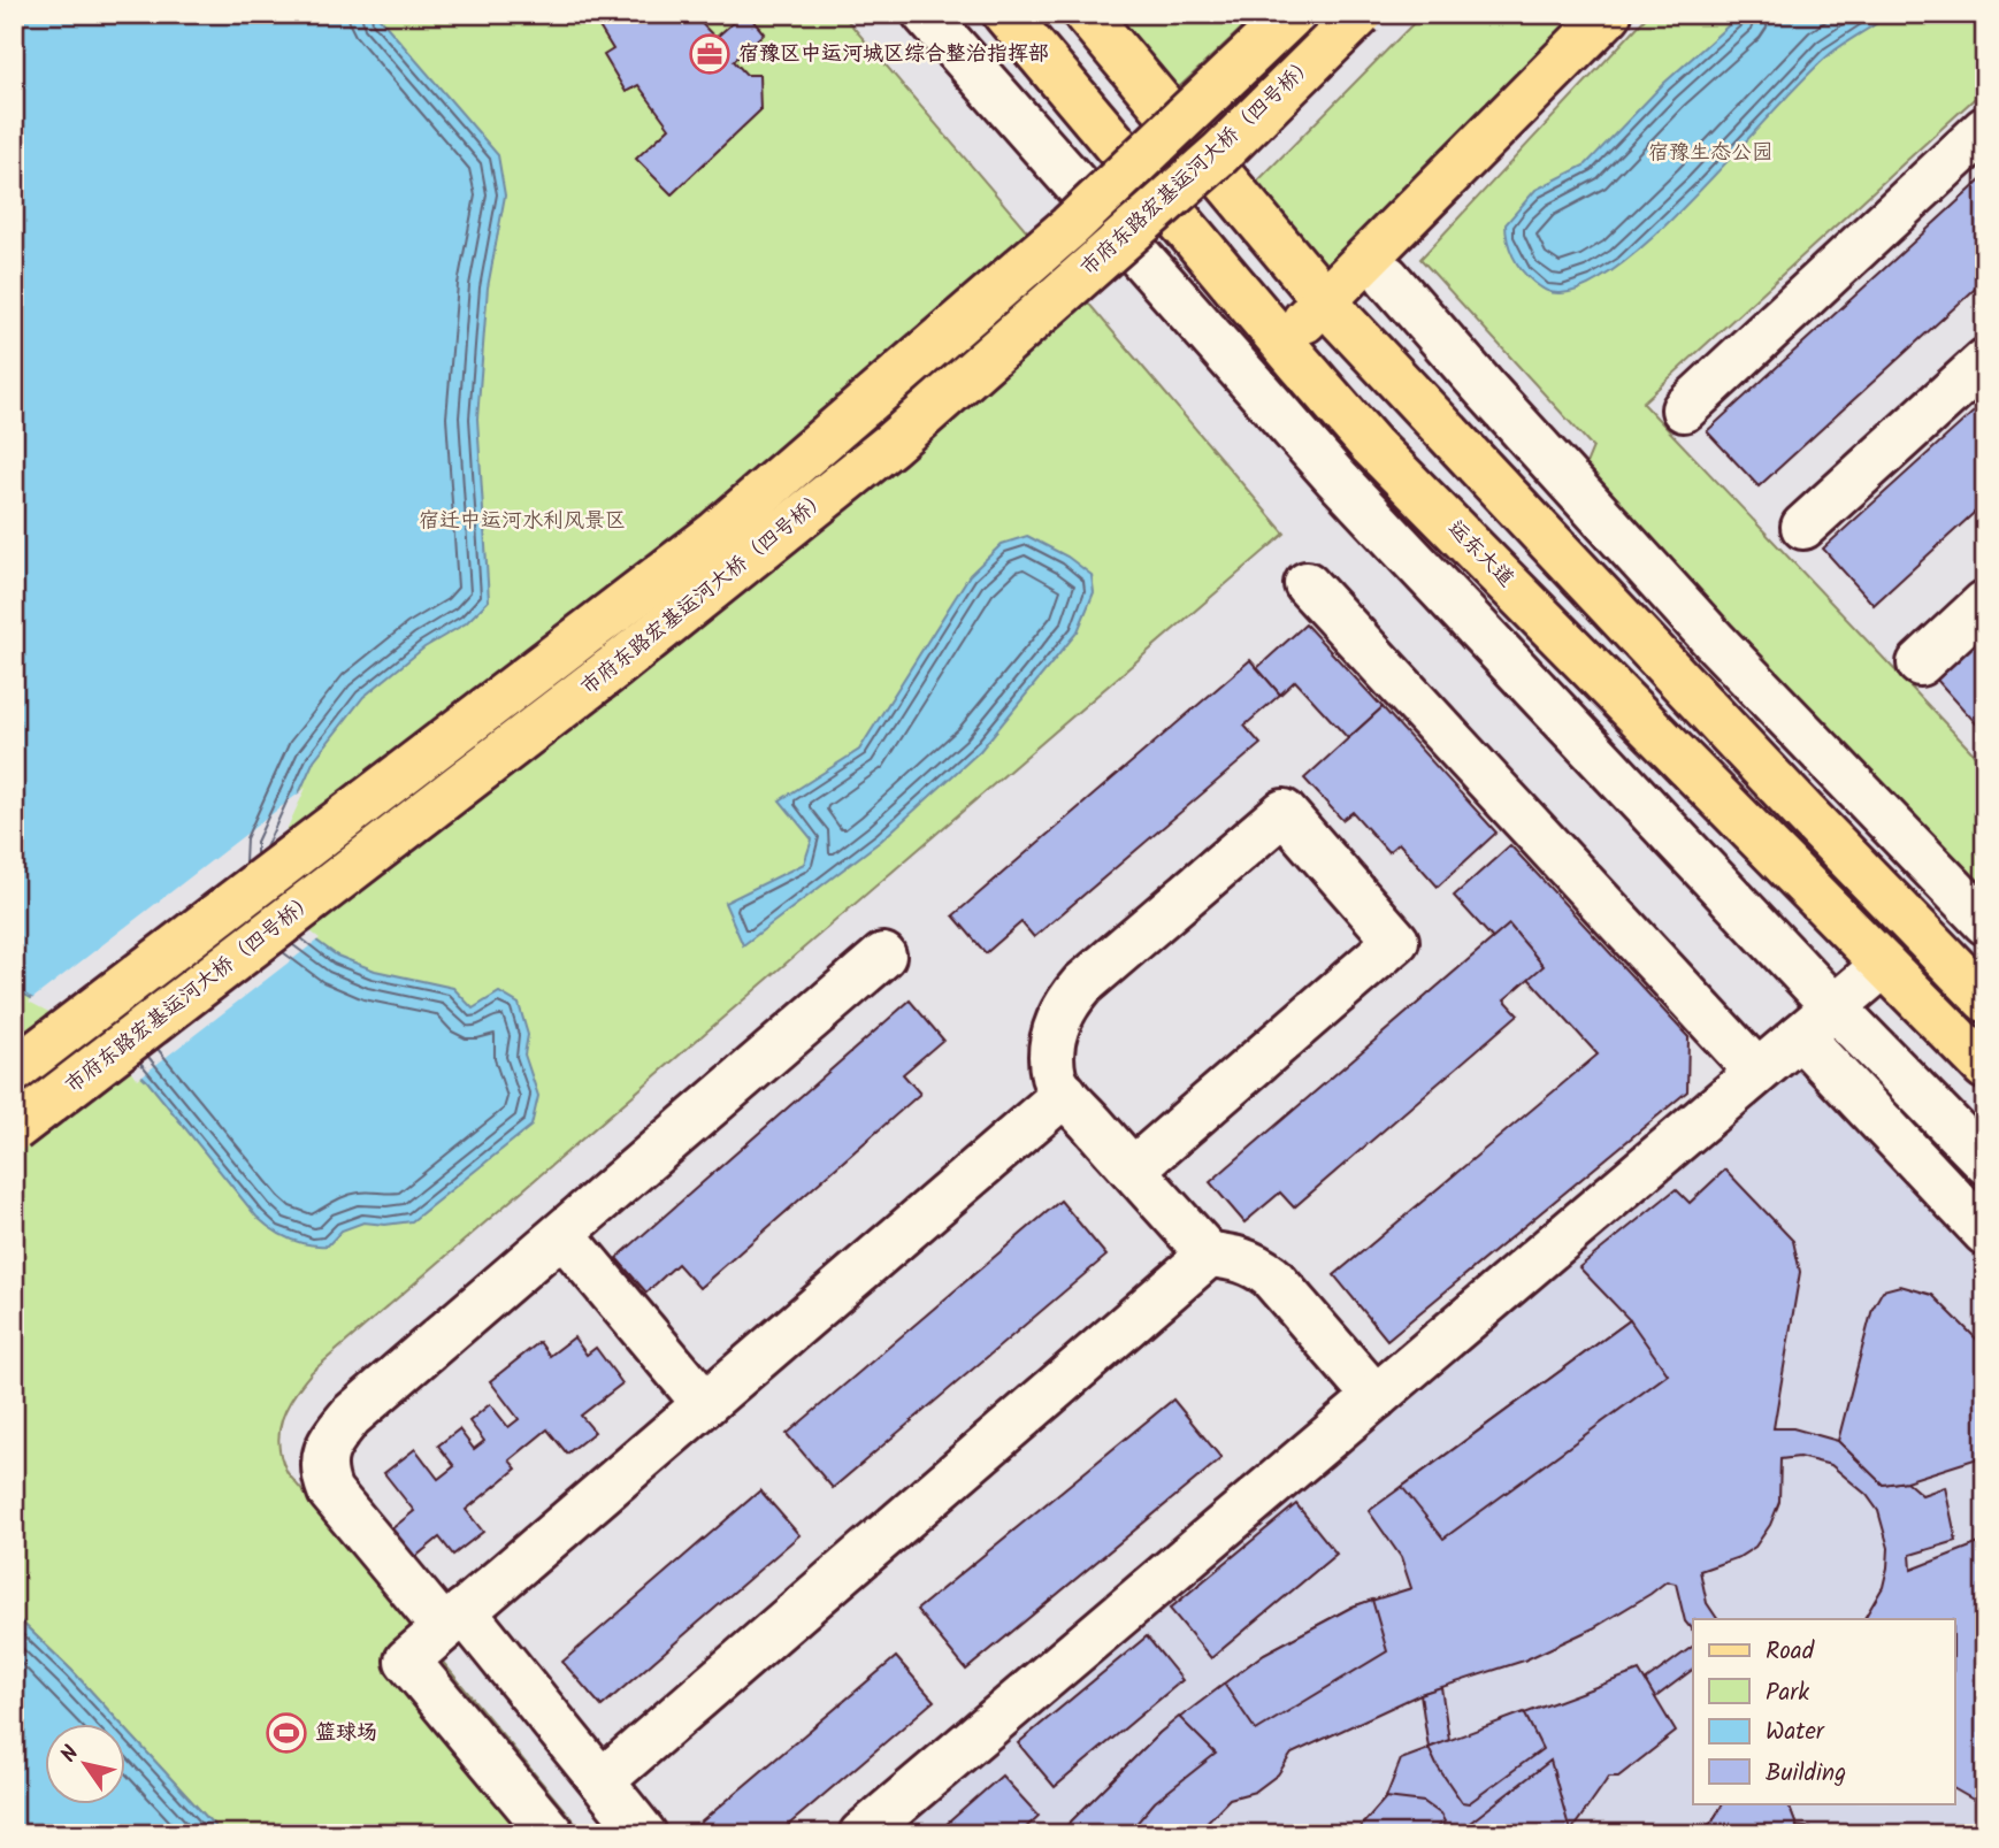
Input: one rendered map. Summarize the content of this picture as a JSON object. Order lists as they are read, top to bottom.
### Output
{
  "streets": {
    "main road": ["市府东路宏基运河大桥（四号桥）", "运东大道"]
  },
  "parks": ["宿豫生态公园", "宿迁中运河水利风景区"],
  "places": {
    "office": ["宿豫区中运河城区综合整治指挥部"],
    "sports": ["篮球场"]
  },
  "legend": [
    "Road",
    "Park",
    "Water",
    "Building"
  ],
  "north": "top left"
}
